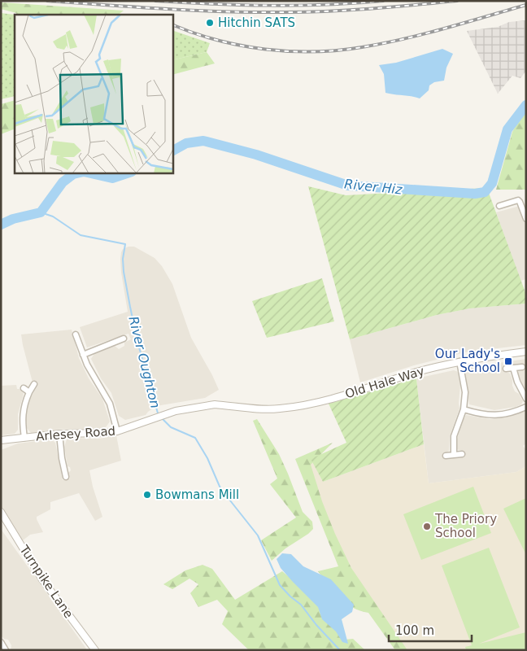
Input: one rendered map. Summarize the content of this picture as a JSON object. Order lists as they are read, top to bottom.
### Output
{
  "streets": {
    "street": ["Old Hale Way", "Arlesey Road", "Turnpike Lane"]
  },
  "crossings": [
    ["Old Hale Way", "Arlesey Road"]
  ],
  "water": ["River Hiz", "River Oughton"],
  "places": {
    "other": ["Hitchin SATS", "Bowmans Mill", "The Priory School"],
    "transit": ["Our Lady's School"]
  },
  "scale_bar": "100 m"
}
